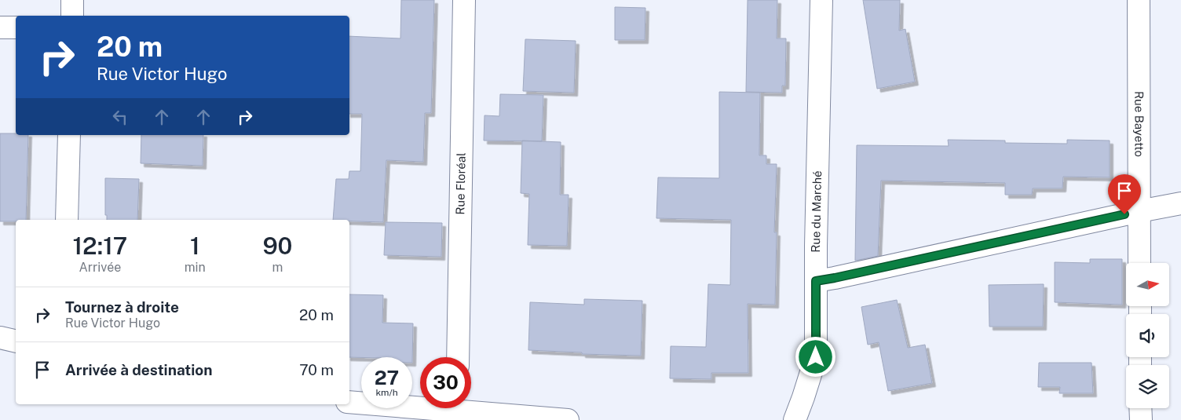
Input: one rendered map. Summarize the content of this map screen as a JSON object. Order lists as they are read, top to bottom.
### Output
{
  "streets": {
    "street": ["Rue Bayetto", "Rue Floréal", "Rue du Marché"]
  },
  "north": "right",
  "page": {
    "turn": ["20 m", "Rue Victor Hugo"],
    "eta": [
      "12:17",
      "Arrivée",
      "1",
      "min",
      "90",
      "m"
    ],
    "list": [
      {
        "name": "Tournez à droite",
        "note": "Rue Victor Hugo",
        "value": "20 m"
      },
      {
        "name": "Arrivée à destination",
        "value": "70 m"
      }
    ],
    "speed": "27 km/h",
    "limit": "30"
  }
}
